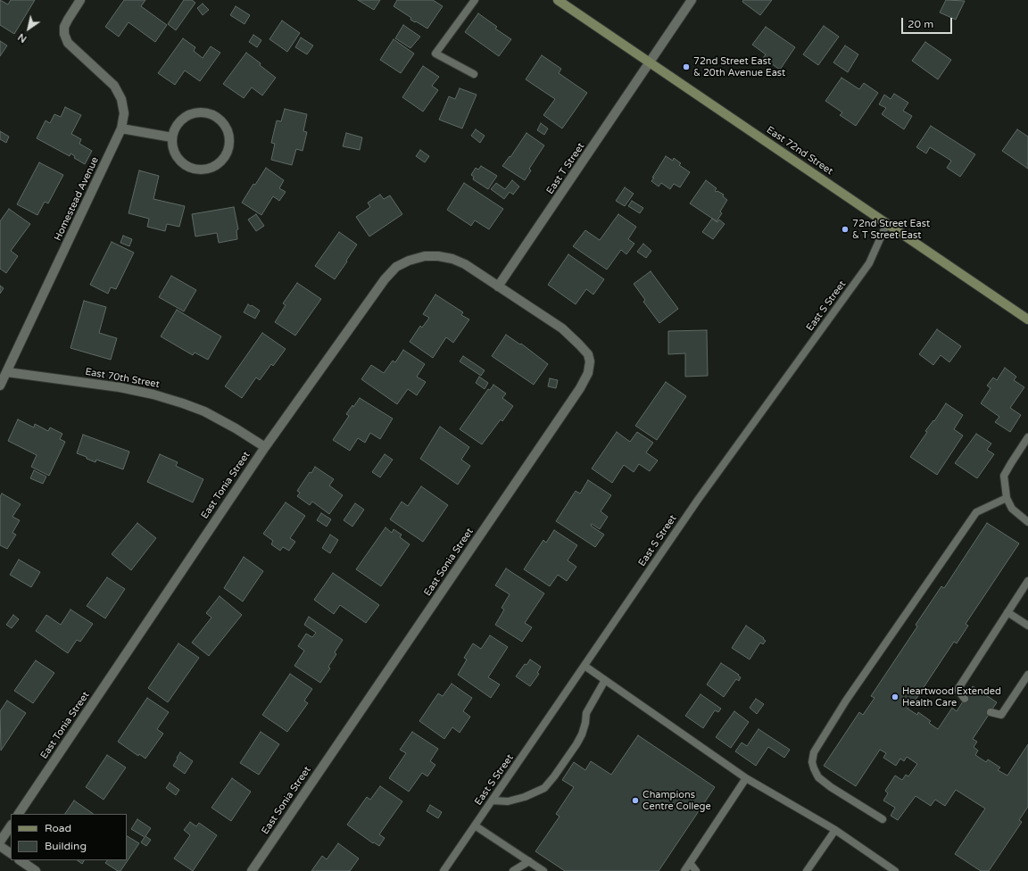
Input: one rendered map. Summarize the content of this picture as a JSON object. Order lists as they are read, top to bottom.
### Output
{
  "streets": {
    "main road": ["East 72nd Street"],
    "street": [
      "East T Street",
      "Homestead Avenue",
      "East 70th Street",
      "East Tonia Street",
      "East Sonia Street"
    ],
    "lane": ["East S Street"]
  },
  "crossings": [
    ["East 72nd Street", "East T Street"],
    ["East 72nd Street", "East S Street"],
    ["East T Street", "East Tonia Street"],
    ["East T Street", "East Sonia Street"],
    ["Homestead Avenue", "East 70th Street"],
    ["East 70th Street", "East Tonia Street"],
    ["East Tonia Street", "East Sonia Street"]
  ],
  "places": [
    "72nd Street East & 20th Avenue East",
    "72nd Street East & T Street East",
    "Heartwood Extended Health Care",
    "Champions Centre College"
  ],
  "legend": ["Road", "Building"],
  "scale_bar": "20 m",
  "north": "bottom left"
}
